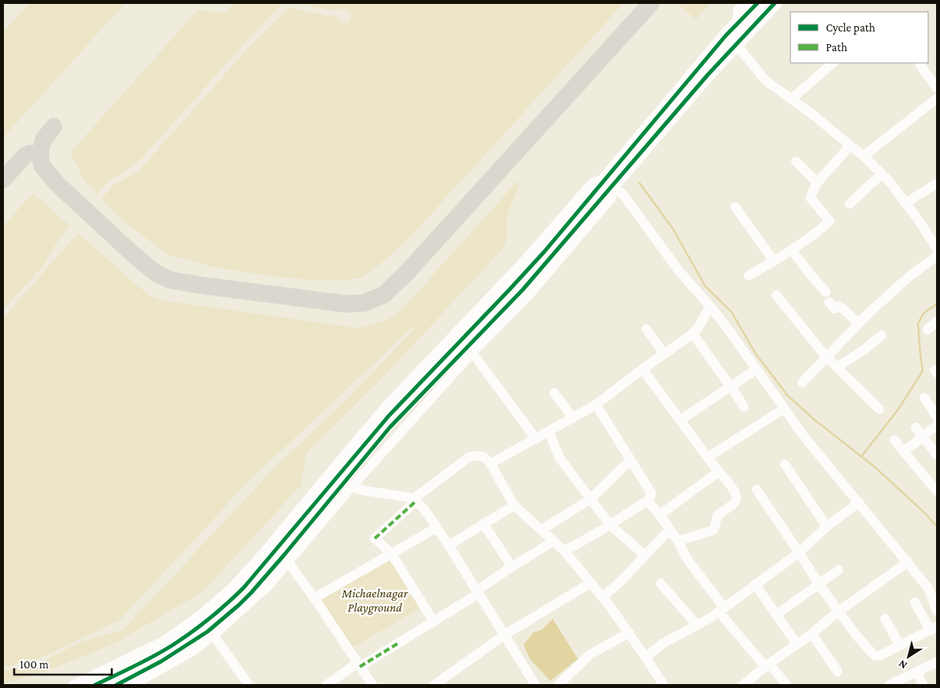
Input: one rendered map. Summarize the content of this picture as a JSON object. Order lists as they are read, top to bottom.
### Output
{
  "parks": ["Michaelnagar Playground"],
  "legend": ["Cycle path", "Path"],
  "scale_bar": "100 m",
  "north": "bottom left"
}
